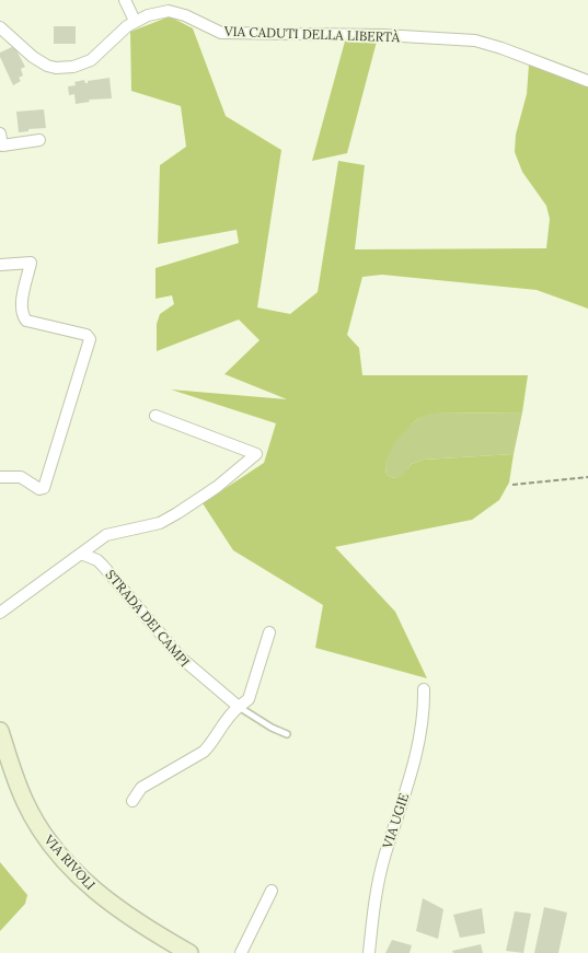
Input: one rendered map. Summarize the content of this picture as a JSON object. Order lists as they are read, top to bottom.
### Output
{
  "streets": {
    "street": [
      "VIA CADUTI DELLA LIBERTÀ",
      "STRADA DEI CAMPI",
      "VIA UGIE",
      "VIA RIVOLI"
    ]
  }
}
